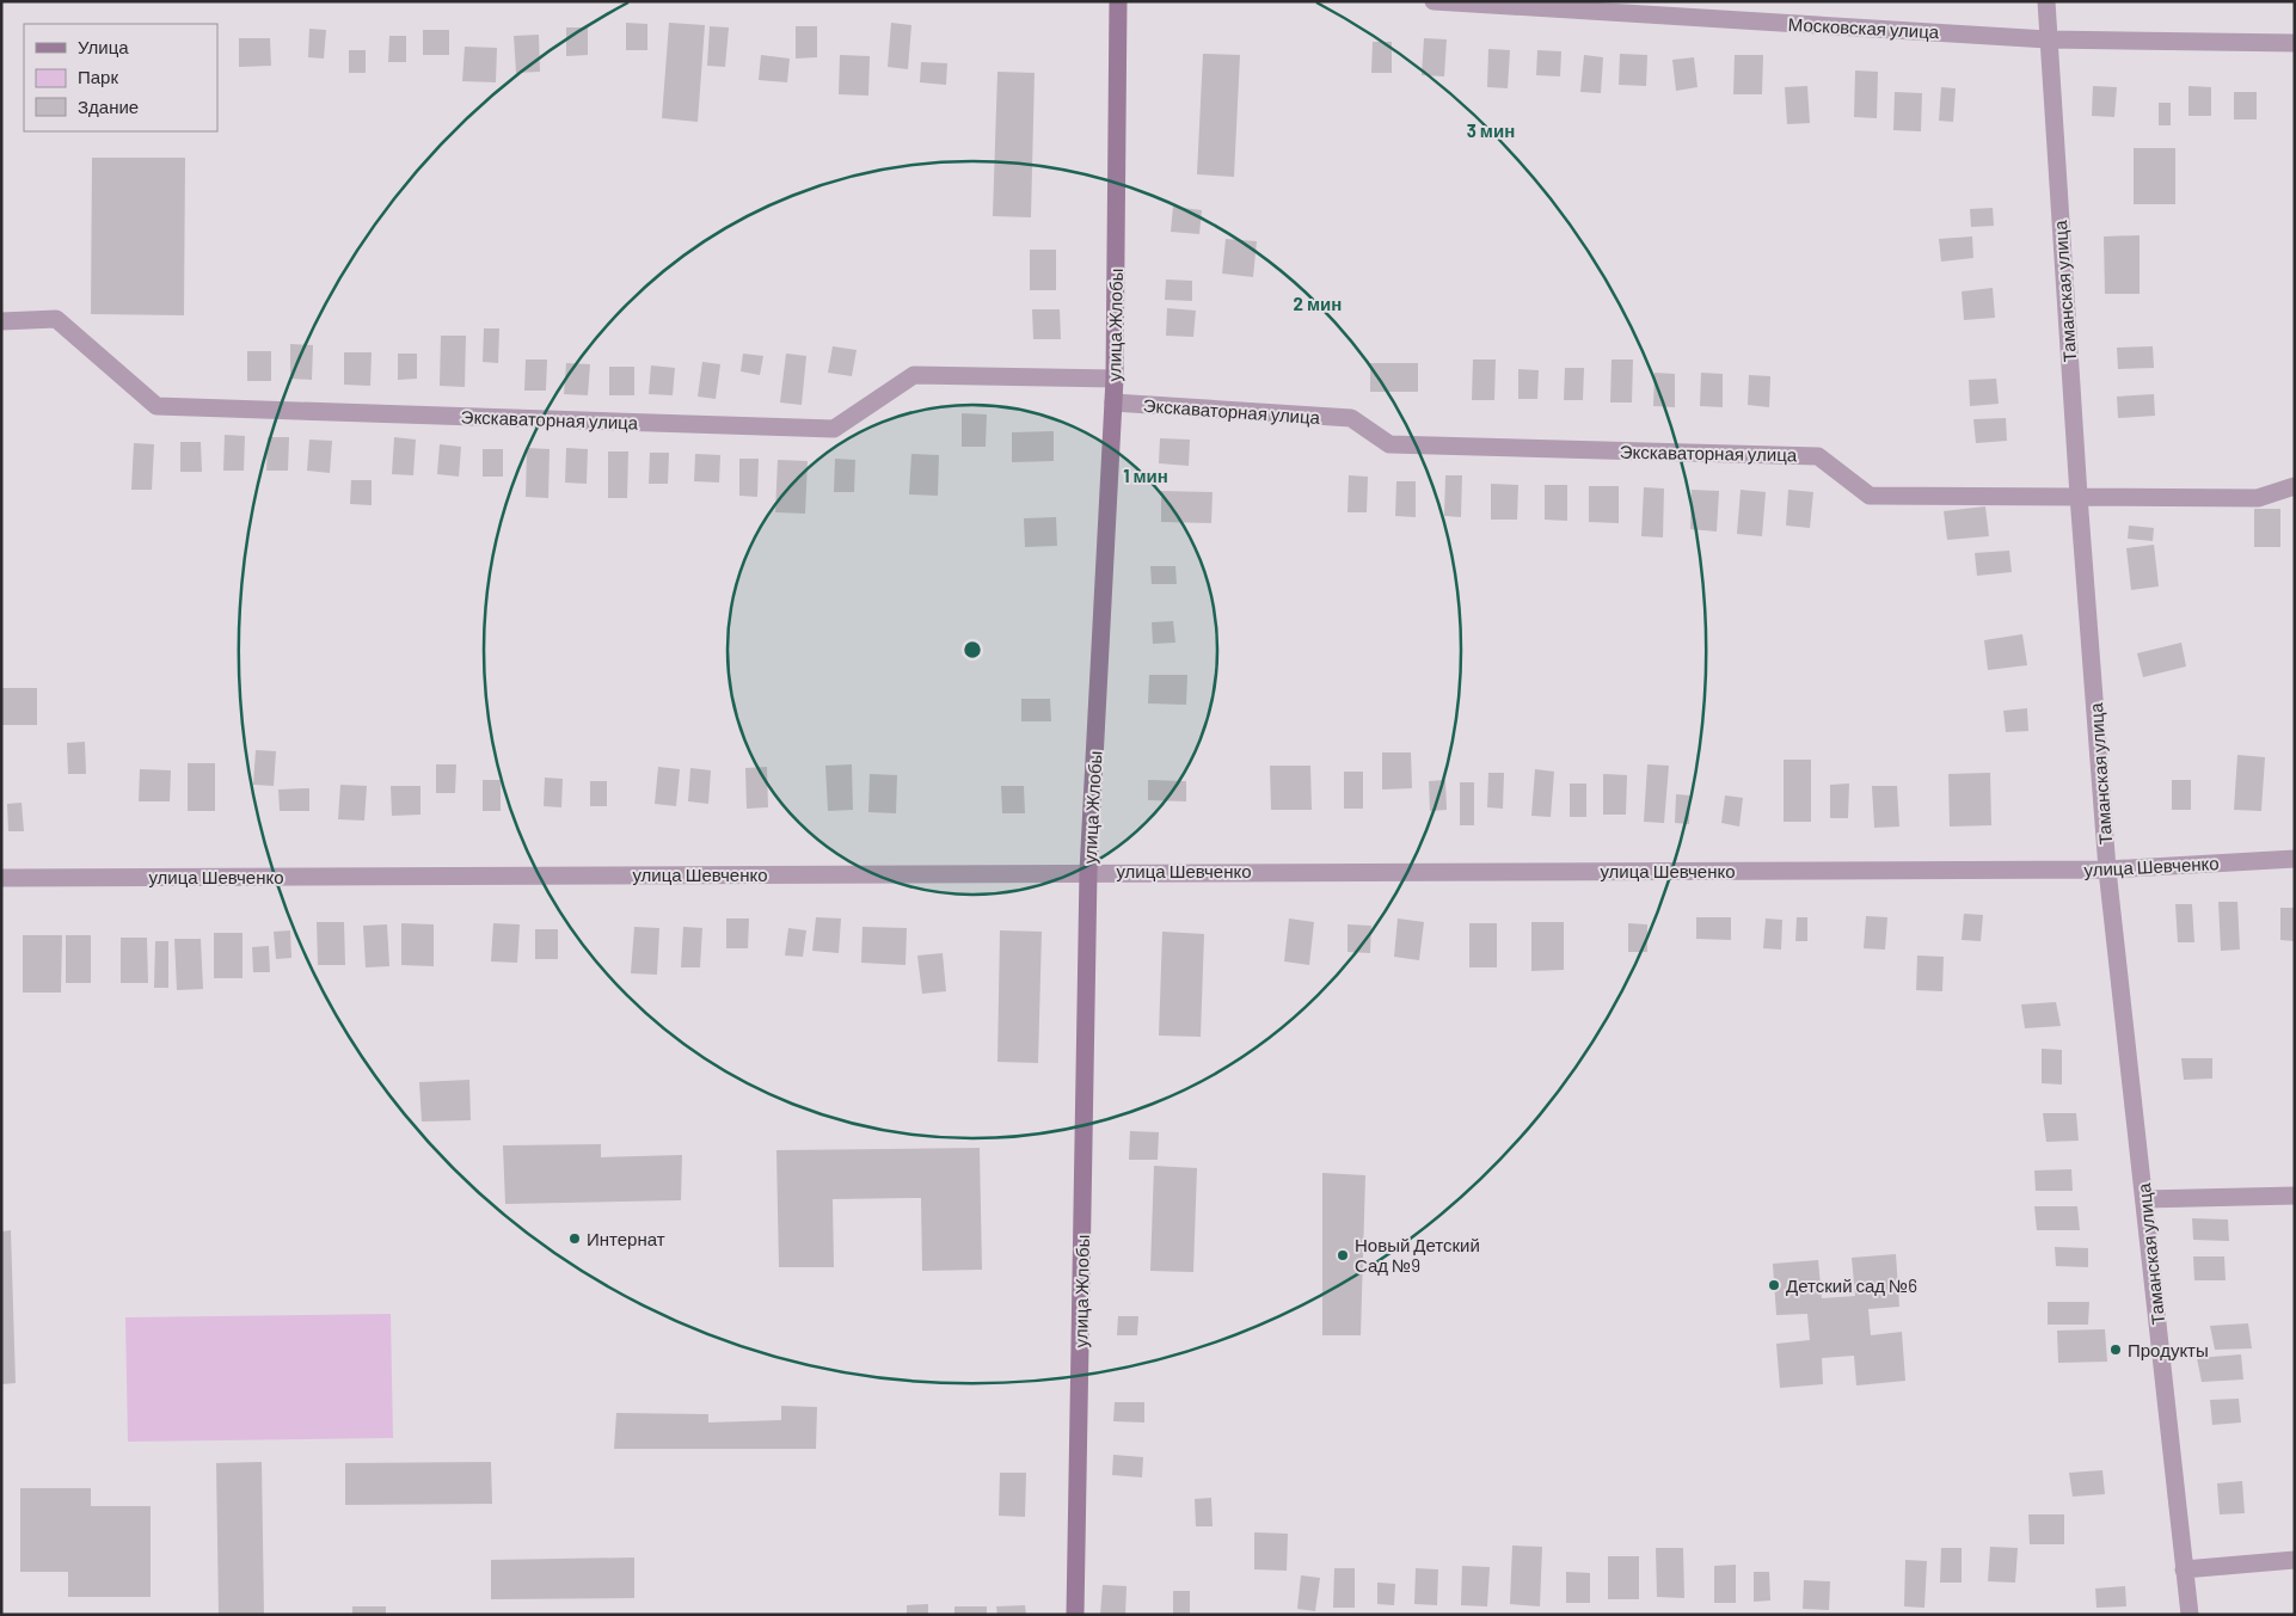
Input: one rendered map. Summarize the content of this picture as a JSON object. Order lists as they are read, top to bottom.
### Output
{
  "streets": {
    "street": [
      "Московская улица",
      "Таманская улица",
      "улица Жлобы",
      "Экскаваторная улица",
      "улица Шевченко"
    ]
  },
  "crossings": [
    ["Московская улица", "Таманская улица"],
    ["Таманская улица", "Экскаваторная улица"],
    ["Таманская улица", "улица Шевченко"],
    ["улица Жлобы", "Экскаваторная улица"],
    ["улица Жлобы", "улица Шевченко"]
  ],
  "places": [
    "Интернат",
    "Новый Детский Сад №9",
    "Детский сад №6",
    "Продукты"
  ],
  "legend": ["Улица", "Парк", "Здание"],
  "rings": ["3 мин", "2 мин", "1 мин"]
}
